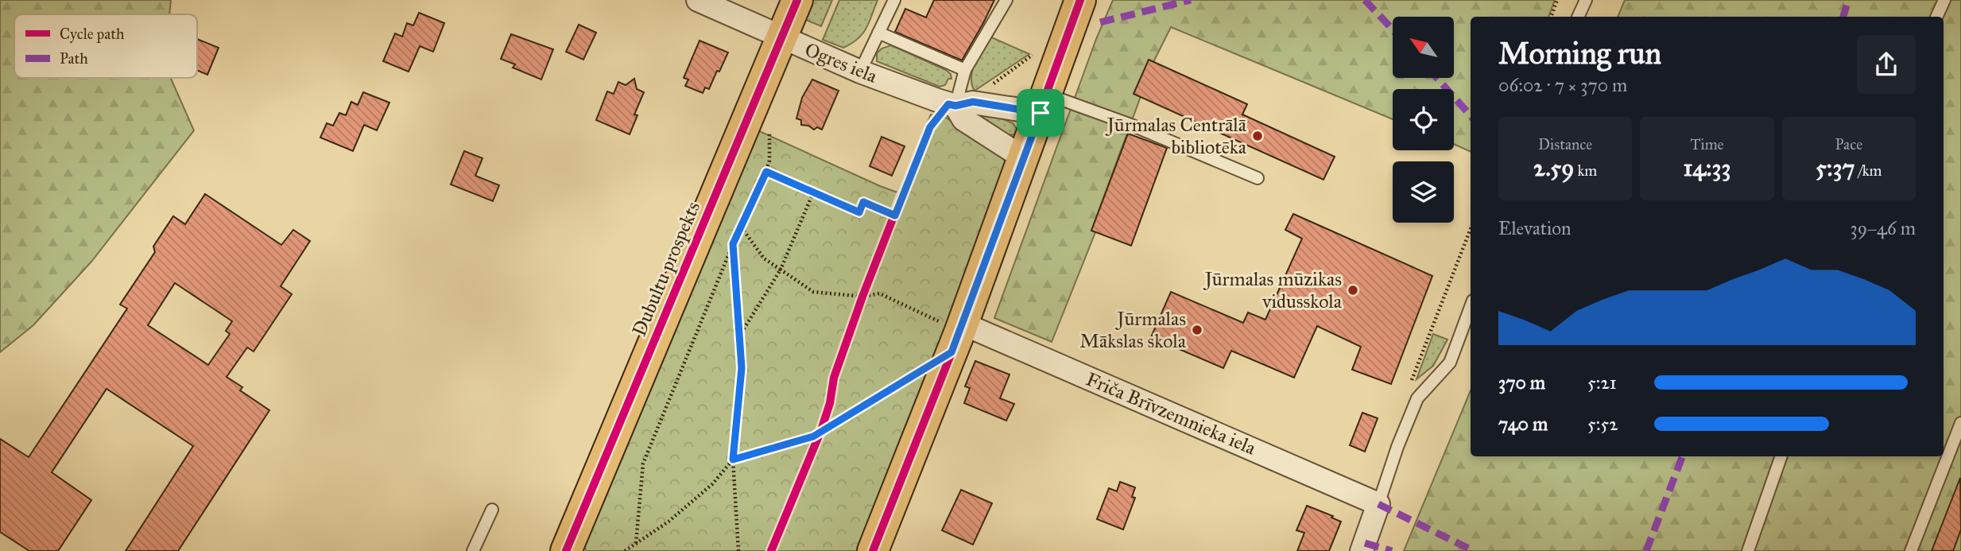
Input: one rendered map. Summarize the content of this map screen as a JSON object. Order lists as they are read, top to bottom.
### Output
{
  "streets": {
    "main road": ["Dubultu prospekts"],
    "street": ["Ogres iela", "Friča Brīvzemnieka iela"]
  },
  "crossings": [
    ["Ogres iela", "Dubultu prospekts"]
  ],
  "places": ["Jūrmalas Centrālā bibliotēka", "Jūrmalas mūzikas vidusskola", "Jūrmalas Mākslas skola"],
  "legend": ["Cycle path", "Path"],
  "north": "top left",
  "page": {
    "heading": ["Morning run", "06:02 · 7 × 370 m"],
    "stats": [
      ["Distance", "2.59 km"],
      ["Time", "14:33"],
      ["Pace", "5:37 /km"]
    ],
    "chart": ["Elevation", "39–46 m"],
    "list": [
      {
        "name": "370 m",
        "note": "5:21"
      },
      {
        "name": "740 m",
        "note": "5:52"
      }
    ]
  }
}
